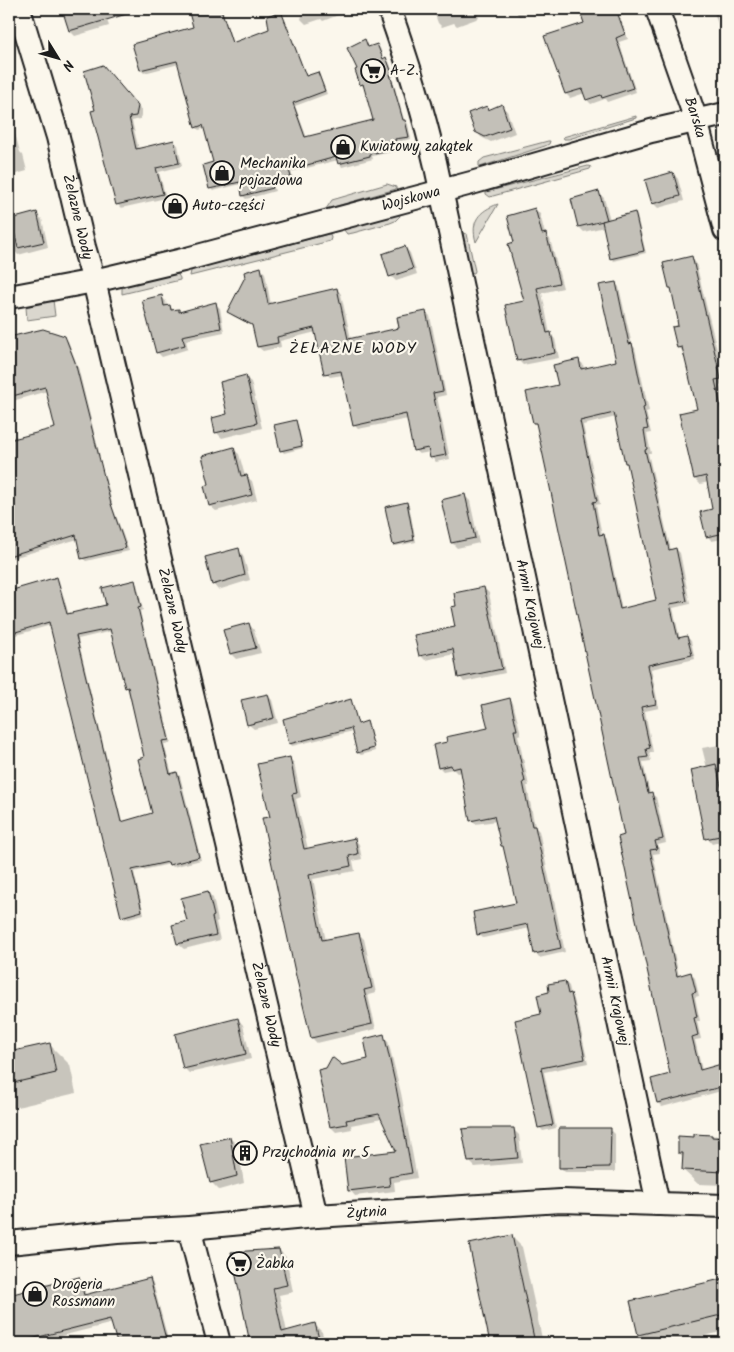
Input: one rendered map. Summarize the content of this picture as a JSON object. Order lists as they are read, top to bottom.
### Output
{
  "streets": {
    "street": [
      "Barska",
      "Wojskowa",
      "Żelazne Wody",
      "Armii Krajowej",
      "Żytnia"
    ]
  },
  "crossings": [
    ["Barska", "Wojskowa"],
    ["Wojskowa", "Żelazne Wody"],
    ["Wojskowa", "Armii Krajowej"],
    ["Żelazne Wody", "Żytnia"],
    ["Armii Krajowej", "Żytnia"]
  ],
  "districts": ["ŻELAZNE WODY"],
  "places": {
    "supermarket": ["A-Z.", "Żabka"],
    "shop": [
      "Kwiatowy zakątek",
      "Mechanika pojazdowa",
      "Auto-części",
      "Drogeria Rossmann"
    ],
    "building": ["Przychodnia nr 5"]
  },
  "north": "bottom right"
}
